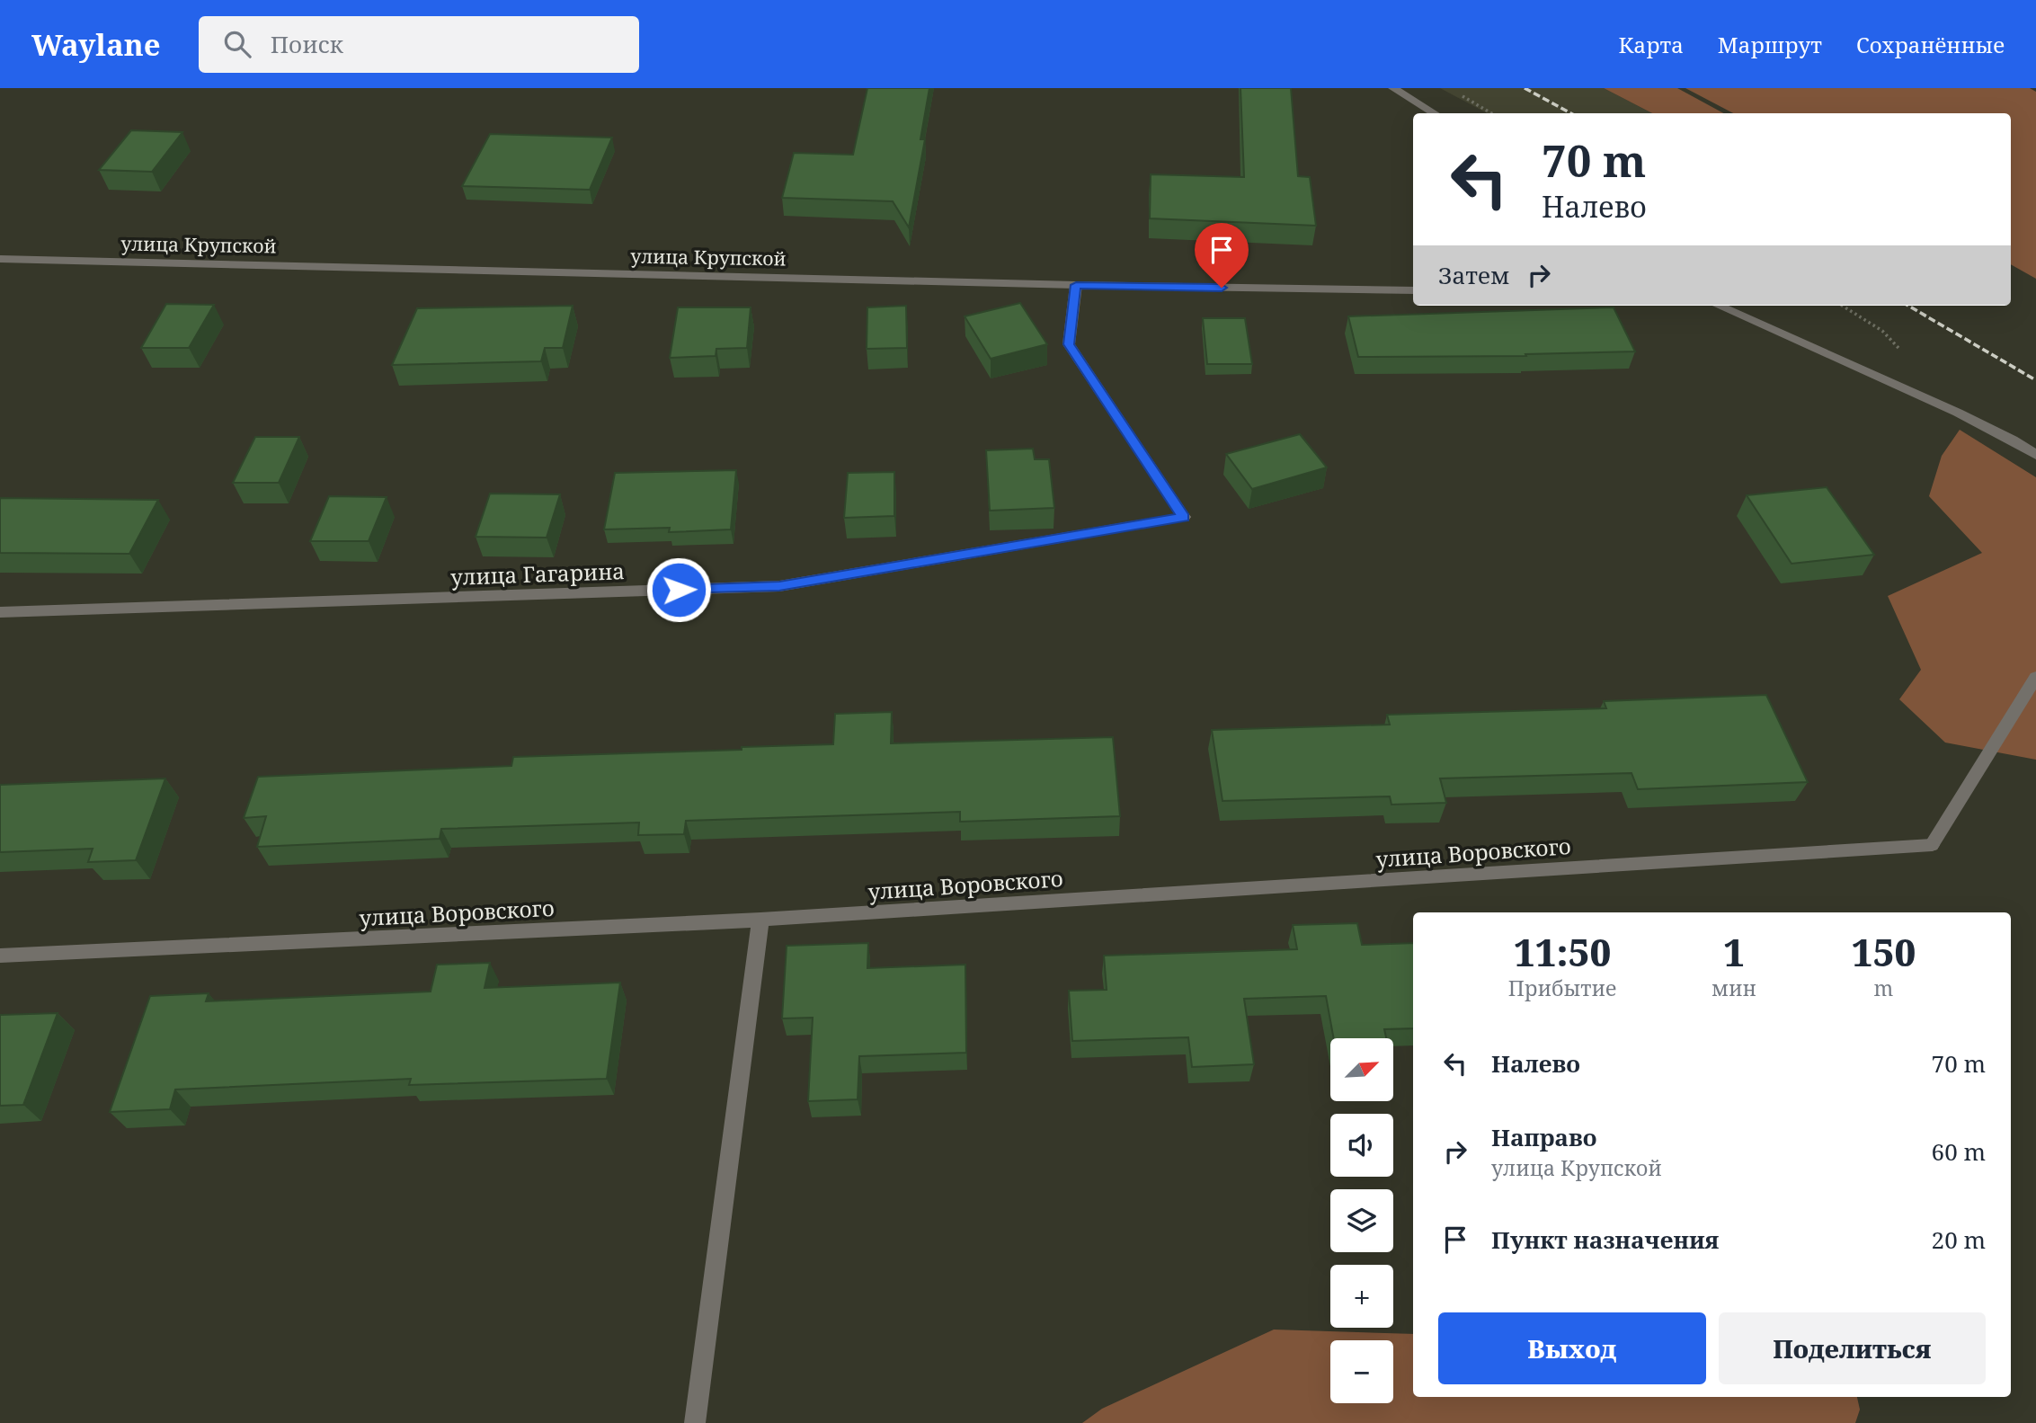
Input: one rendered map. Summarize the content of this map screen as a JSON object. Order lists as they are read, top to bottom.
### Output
{
  "streets": {
    "street": ["улица Крупской", "улица Гагарина", "улица Воровского"]
  },
  "crossings": [
    ["улица Крупской", "улица Гагарина"]
  ],
  "north": "top right",
  "page": {
    "header": "Waylane",
    "search": "Поиск",
    "nav": ["Карта", "Маршрут", "Сохранённые"],
    "turn": ["70 m", "Налево"],
    "then": "Затем",
    "eta": [
      "11:50",
      "Прибытие",
      "1",
      "мин",
      "150",
      "m"
    ],
    "list": [
      {
        "name": "Налево",
        "value": "70 m"
      },
      {
        "name": "Направо",
        "note": "улица Крупской",
        "value": "60 m"
      },
      {
        "name": "Пункт назначения",
        "value": "20 m"
      }
    ],
    "map_buttons": ["+", "−"],
    "buttons": ["Выход", "Поделиться"]
  }
}
